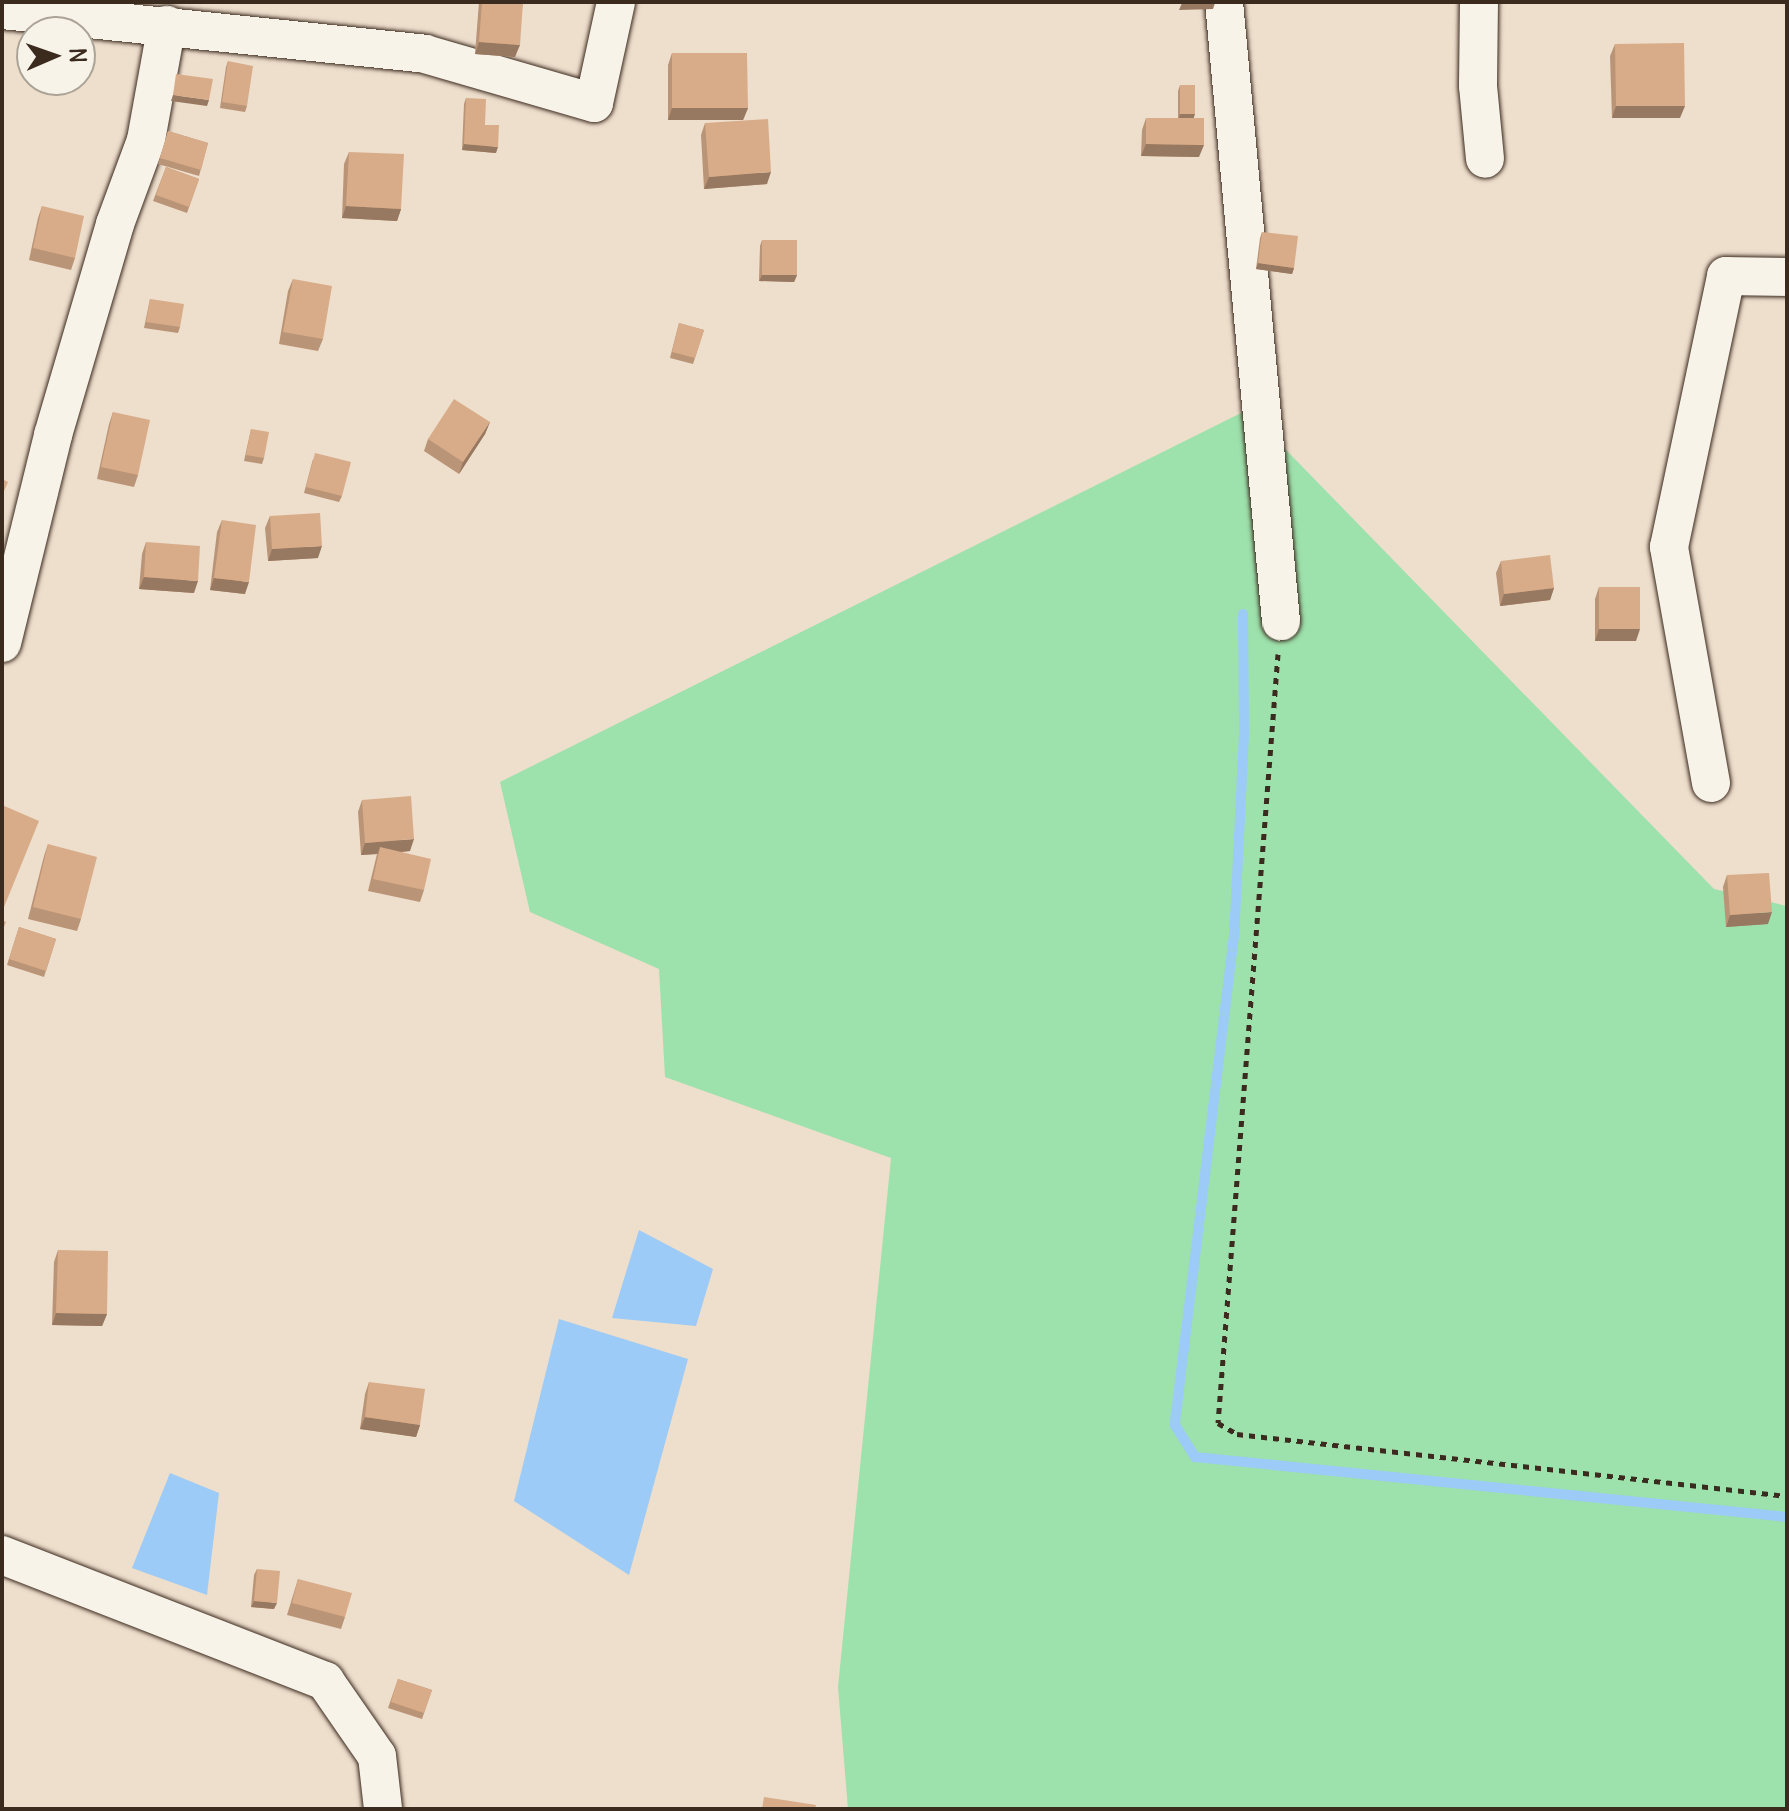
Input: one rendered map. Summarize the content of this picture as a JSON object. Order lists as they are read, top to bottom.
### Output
{
  "north": "right"
}
